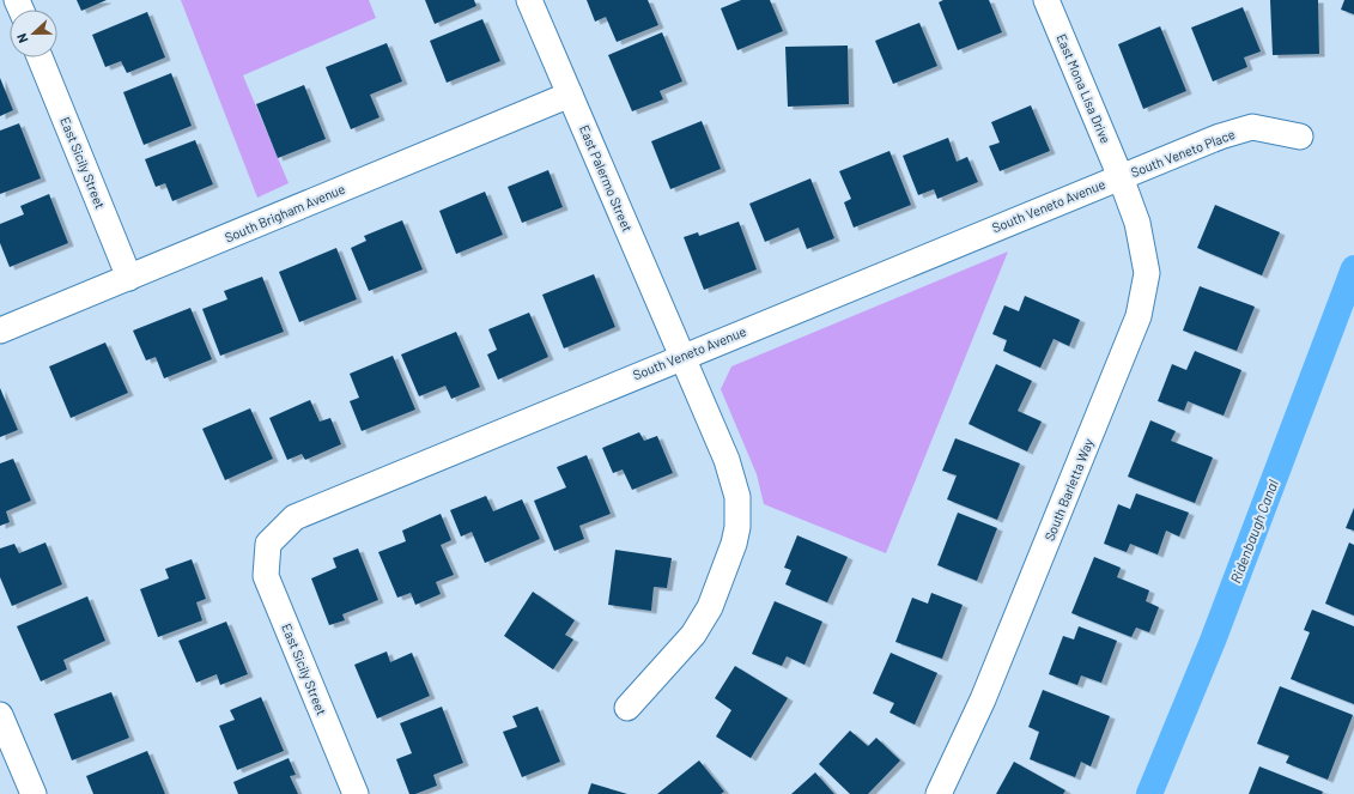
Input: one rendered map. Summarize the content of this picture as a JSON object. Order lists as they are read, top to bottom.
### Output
{
  "streets": {
    "street": [
      "East Mona Lisa Drive",
      "South Veneto Place",
      "East Sicily Street",
      "East Palermo Street",
      "South Veneto Avenue",
      "South Brigham Avenue",
      "South Barletta Way"
    ]
  },
  "crossings": [
    ["East Mona Lisa Drive", "South Veneto Place"],
    ["East Mona Lisa Drive", "South Veneto Avenue"],
    ["East Mona Lisa Drive", "South Barletta Way"],
    ["South Veneto Place", "South Veneto Avenue"],
    ["South Veneto Place", "South Barletta Way"],
    ["East Sicily Street", "South Veneto Avenue"],
    ["East Sicily Street", "South Brigham Avenue"],
    ["East Palermo Street", "South Veneto Avenue"],
    ["East Palermo Street", "South Brigham Avenue"],
    ["South Veneto Avenue", "South Barletta Way"]
  ],
  "water": ["Ridenbaugh Canal"],
  "north": "left"
}
